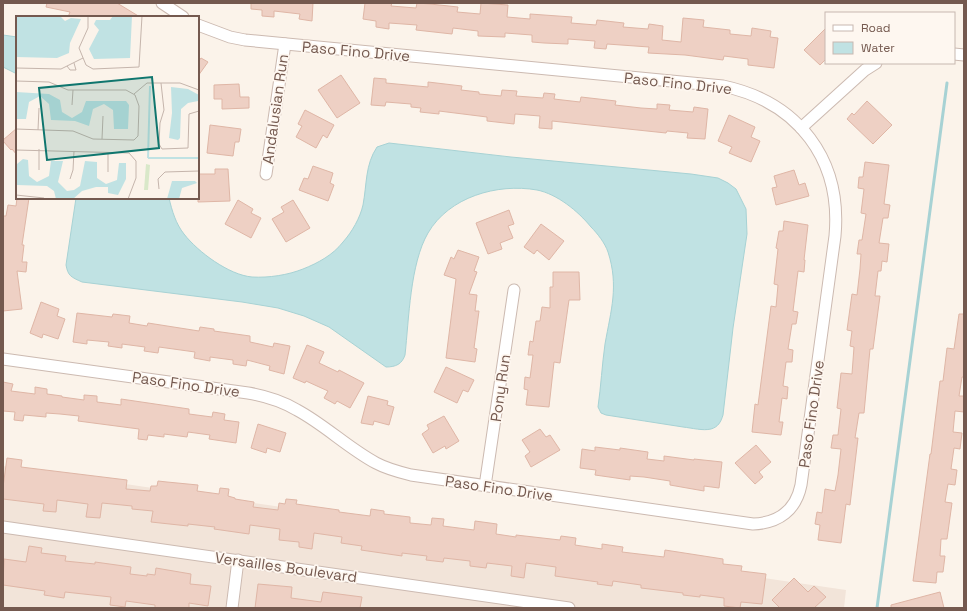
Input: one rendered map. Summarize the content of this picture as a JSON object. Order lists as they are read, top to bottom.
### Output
{
  "streets": {
    "street": [
      "Paso Fino Drive",
      "Andalusian Run",
      "Pony Run",
      "Versailles Boulevard"
    ]
  },
  "crossings": [
    ["Paso Fino Drive", "Andalusian Run"],
    ["Paso Fino Drive", "Pony Run"]
  ],
  "legend": ["Road", "Water"]
}
